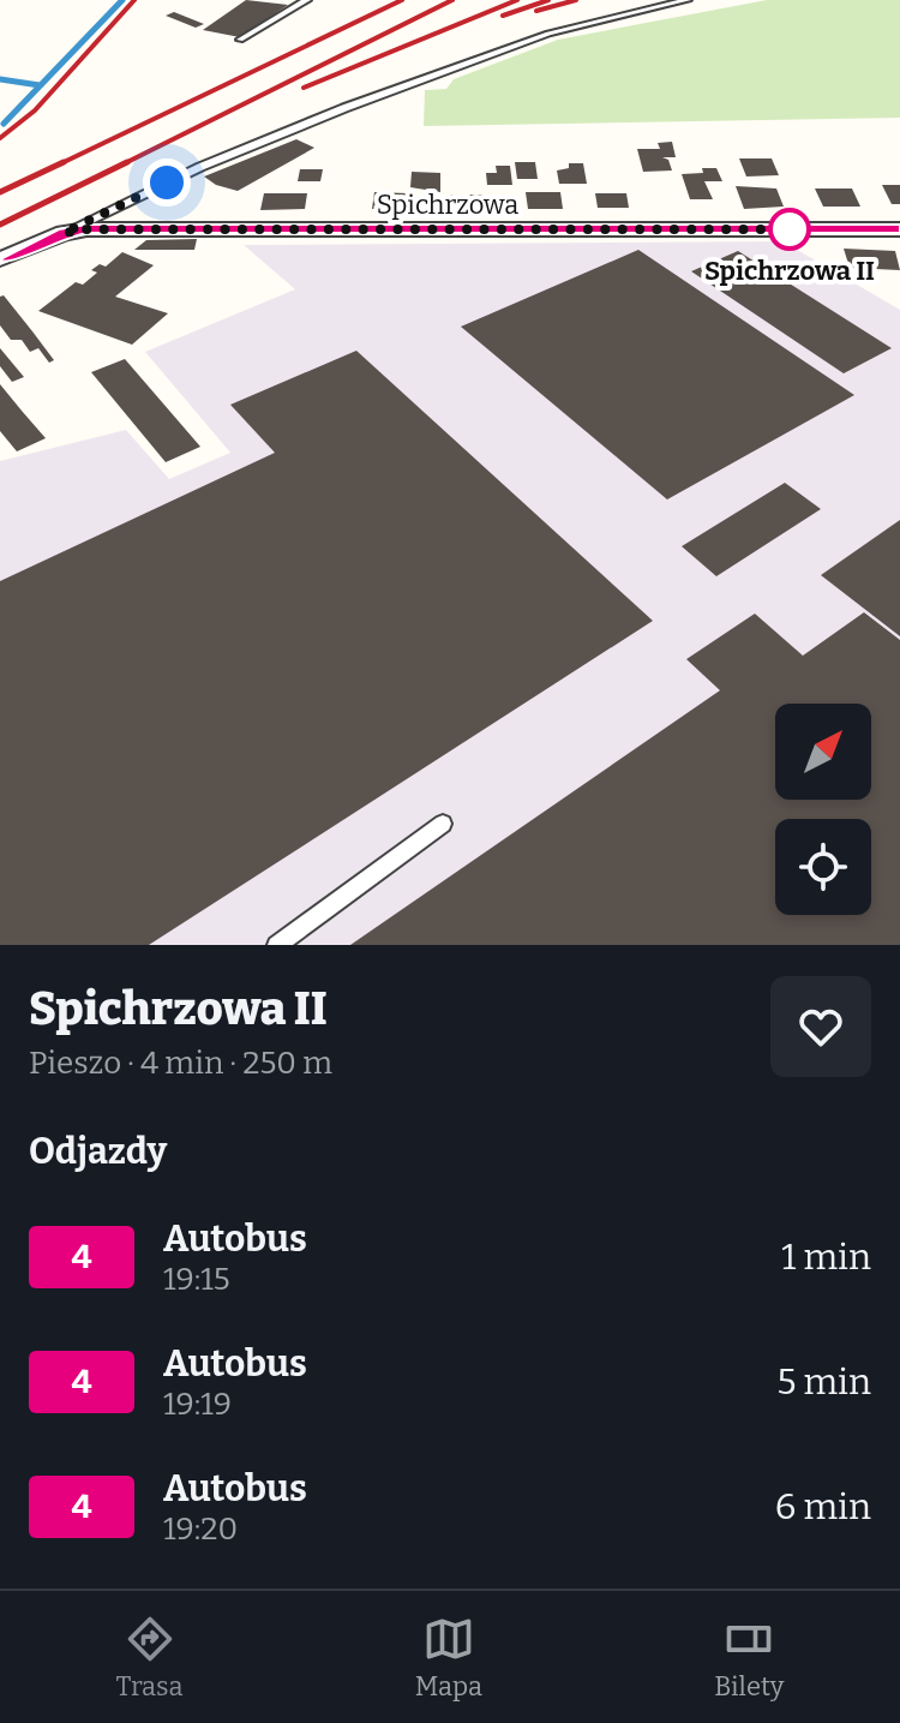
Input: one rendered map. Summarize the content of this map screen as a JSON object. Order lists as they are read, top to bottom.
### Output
{
  "streets": {
    "street": ["Spichrzowa"]
  },
  "places": ["Spichrzowa II"],
  "lines": ["bus line 4"],
  "north": "top right",
  "page": {
    "heading": [
      ["Spichrzowa II", "Pieszo · 4 min · 250 m"],
      "Odjazdy"
    ],
    "list": [
      {
        "mark": "4",
        "name": "Autobus",
        "note": "19:15",
        "value": "1 min"
      },
      {
        "mark": "4",
        "name": "Autobus",
        "note": "19:19",
        "value": "5 min"
      },
      {
        "mark": "4",
        "name": "Autobus",
        "note": "19:20",
        "value": "6 min"
      }
    ],
    "tabs": ["Trasa", "Mapa", "Bilety"]
  }
}
